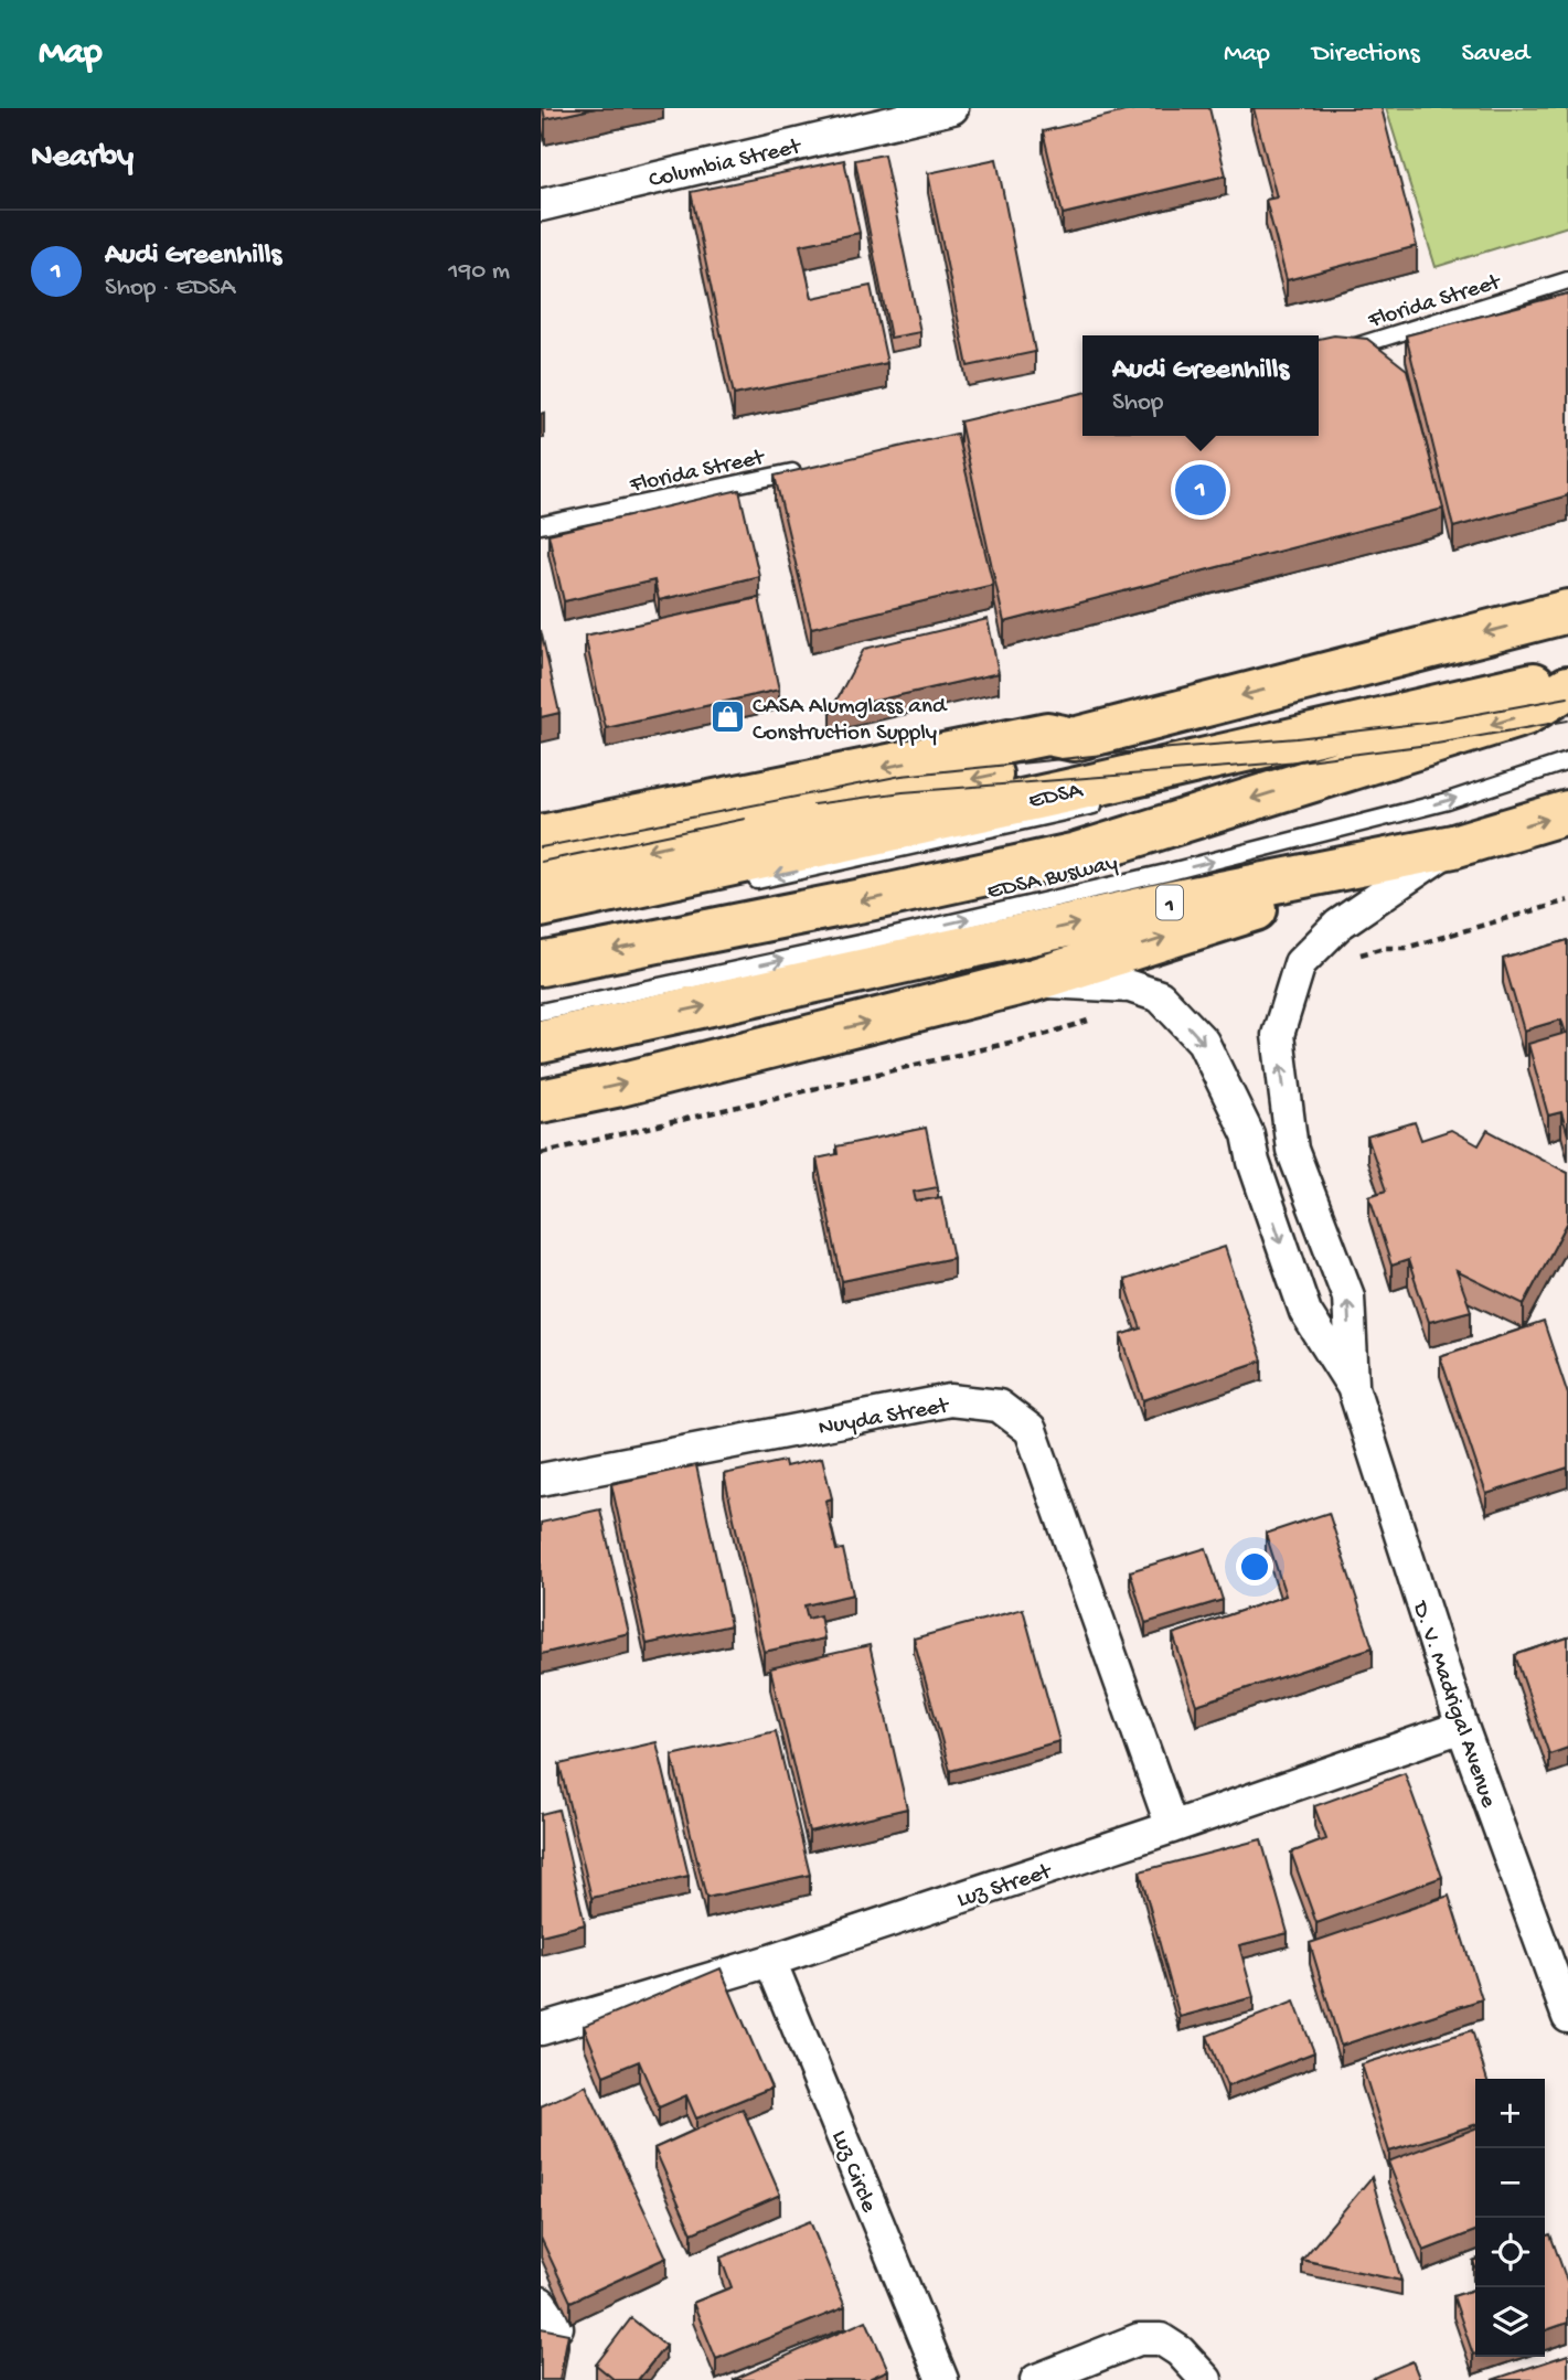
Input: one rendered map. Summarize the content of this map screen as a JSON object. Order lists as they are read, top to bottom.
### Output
{
  "streets": {
    "highway": ["EDSA", "1"],
    "street": [
      "Columbia Street",
      "Nuyda Street",
      "D. V. Madrigal Avenue",
      "Luz Street",
      "Luz Circle"
    ],
    "lane": ["Florida Street", "EDSA Busway"]
  },
  "crossings": [
    ["EDSA Busway", "1"],
    ["1", "D. V. Madrigal Avenue"],
    ["Nuyda Street", "Luz Street"],
    ["D. V. Madrigal Avenue", "Luz Street"],
    ["Luz Street", "Luz Circle"]
  ],
  "places": {
    "shop": ["CASA Alumglass and Construction Supply"]
  },
  "page": {
    "header": "Map",
    "nav": ["Map", "Directions", "Saved"],
    "heading": "Nearby",
    "list": [
      {
        "mark": "1",
        "name": "Audi Greenhills",
        "note": "Shop · EDSA",
        "value": "190 m"
      }
    ],
    "popup": ["Audi Greenhills", "Shop"],
    "pins": "1",
    "map_buttons": ["+", "−"]
  }
}
